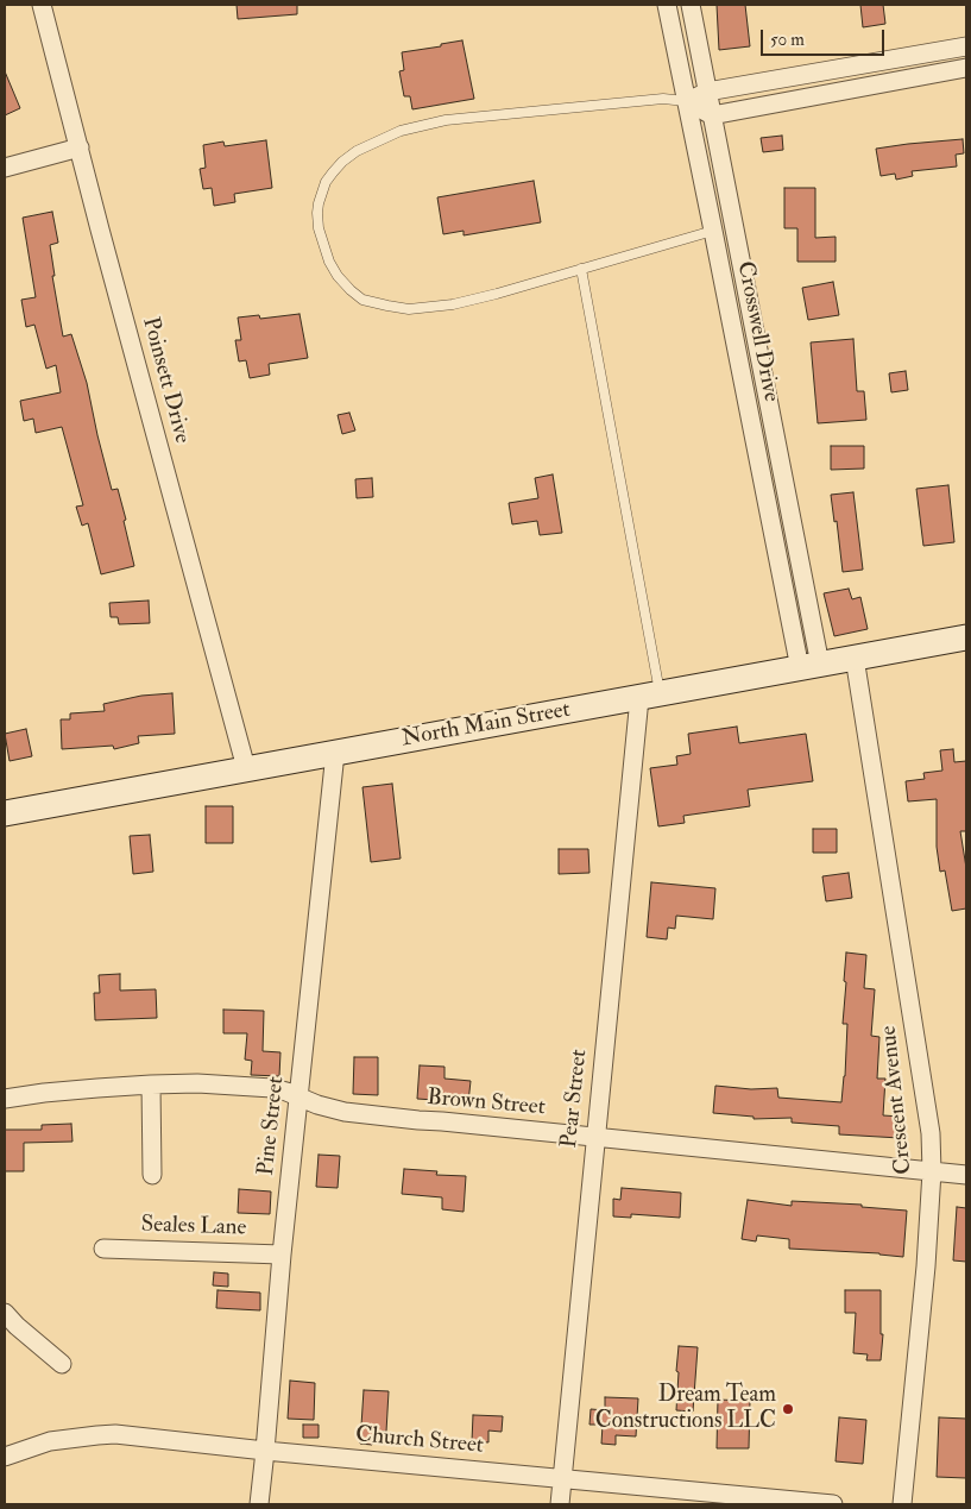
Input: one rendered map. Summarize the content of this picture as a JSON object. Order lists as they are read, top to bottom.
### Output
{
  "streets": {
    "main road": ["North Main Street"],
    "street": [
      "Crosswell Drive",
      "Poinsett Drive",
      "Pear Street",
      "Crescent Avenue",
      "Brown Street",
      "Pine Street",
      "Seales Lane",
      "Church Street"
    ]
  },
  "crossings": [
    ["Crosswell Drive", "North Main Street"],
    ["Poinsett Drive", "North Main Street"],
    ["North Main Street", "Pear Street"],
    ["North Main Street", "Crescent Avenue"],
    ["North Main Street", "Pine Street"],
    ["Pear Street", "Brown Street"],
    ["Pear Street", "Church Street"],
    ["Crescent Avenue", "Brown Street"],
    ["Brown Street", "Pine Street"],
    ["Pine Street", "Seales Lane"],
    ["Pine Street", "Church Street"]
  ],
  "places": ["Dream Team Constructions LLC"],
  "scale_bar": "50 m"
}
